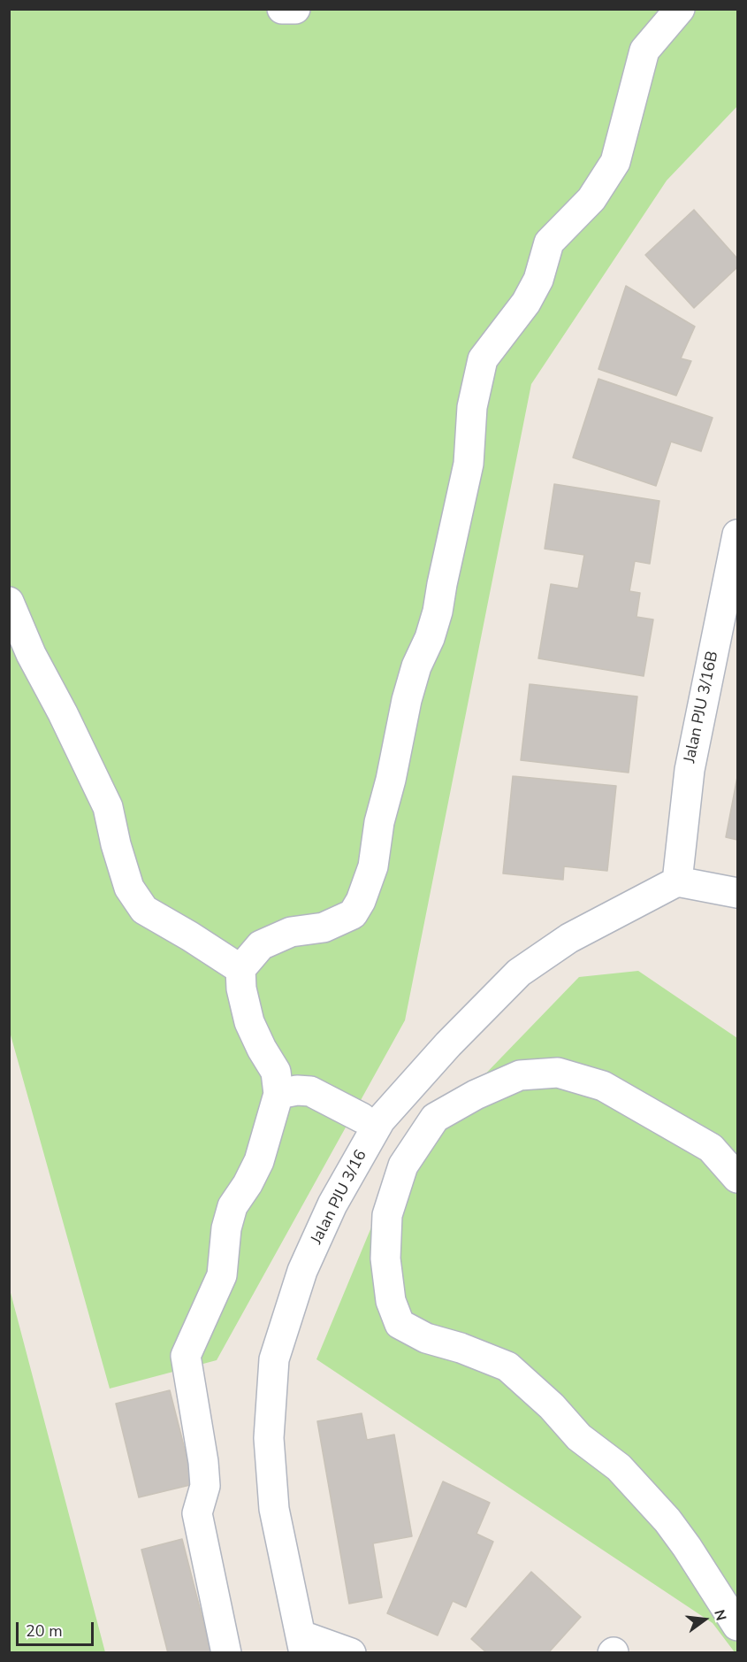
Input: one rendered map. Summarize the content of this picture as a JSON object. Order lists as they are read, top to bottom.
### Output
{
  "streets": {
    "street": ["Jalan PJU 3/16B", "Jalan PJU 3/16"]
  },
  "crossings": [
    ["Jalan PJU 3/16B", "Jalan PJU 3/16"]
  ],
  "scale_bar": "20 m",
  "north": "right"
}
